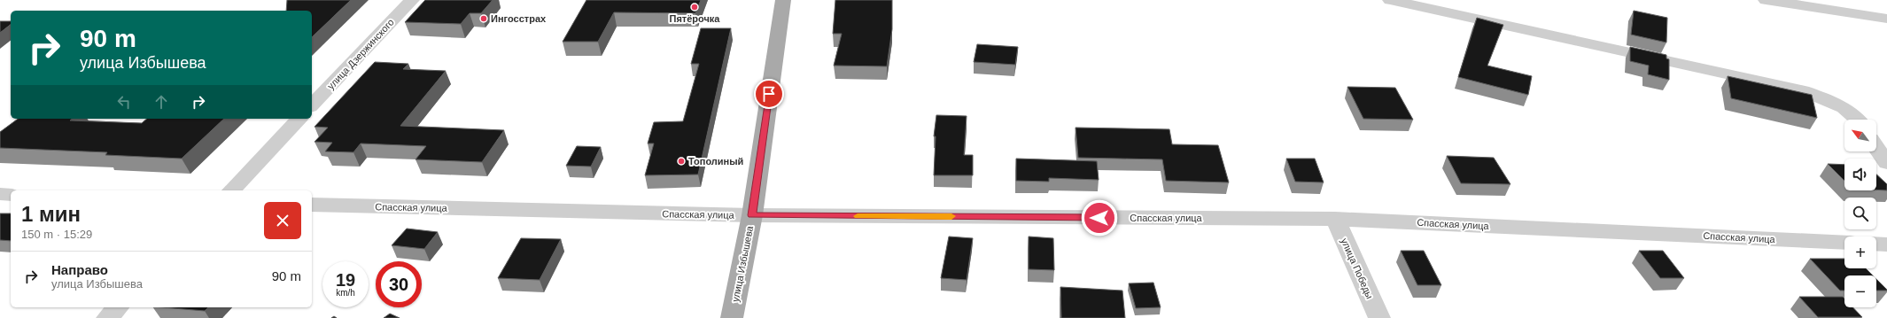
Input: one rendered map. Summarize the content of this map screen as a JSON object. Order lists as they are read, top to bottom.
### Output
{
  "streets": {
    "main road": ["улица Избышева"],
    "street": ["улица Дзержинского", "Спасская улица", "улица Победы"]
  },
  "crossings": [
    ["Спасская улица", "улица Избышева"],
    ["Спасская улица", "улица Победы"]
  ],
  "places": ["Пятёрочка", "Ингосстрах", "Тополиный"],
  "north": "top left",
  "page": {
    "turn": ["90 m", "улица Избышева"],
    "map_buttons": ["+", "−"],
    "heading": ["1 мин", "150 m · 15:29"],
    "list": [
      {
        "name": "Направо",
        "note": "улица Избышева",
        "value": "90 m"
      }
    ],
    "speed": "19 km/h",
    "limit": "30"
  }
}
